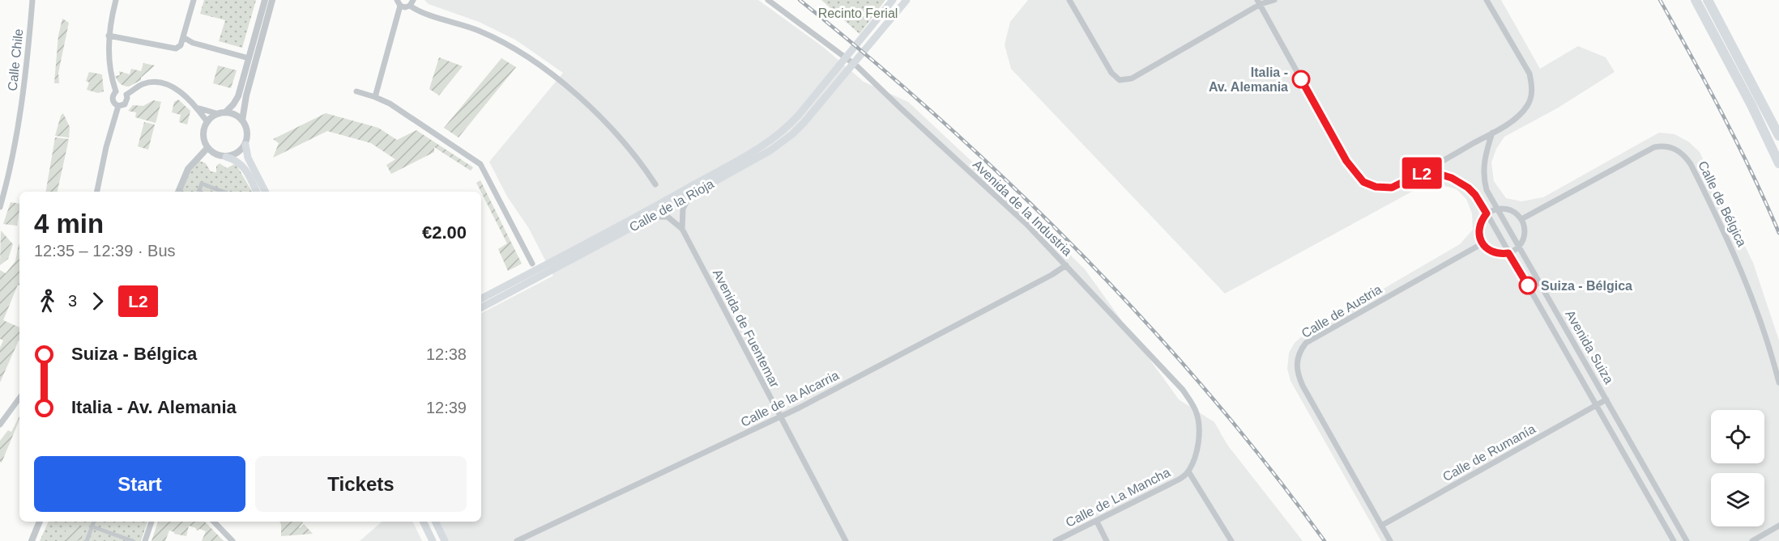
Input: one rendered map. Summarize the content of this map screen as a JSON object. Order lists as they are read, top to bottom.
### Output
{
  "streets": {
    "main road": ["Calle de la Rioja"],
    "street": [
      "Calle Chile",
      "Calle de Bélgica",
      "Avenida de la Industria",
      "Calle de Austria",
      "Avenida de Fuentemar",
      "Avenida Suiza",
      "Calle de la Alcarria",
      "Calle de Rumanía",
      "Calle de La Mancha"
    ]
  },
  "crossings": [
    ["Avenida de la Industria", "Calle de la Alcarria"],
    ["Avenida de la Industria", "Calle de La Mancha"],
    ["Calle de Austria", "Calle de Rumanía"],
    ["Avenida de Fuentemar", "Calle de la Alcarria"],
    ["Avenida Suiza", "Calle de Rumanía"]
  ],
  "parks": ["Recinto Ferial"],
  "places": ["Italia - Av. Alemania", "Suiza - Bélgica"],
  "lines": ["bus line L2"],
  "page": {
    "on_map": "L2",
    "heading": ["4 min", "12:35 – 12:39 · Bus", "€2.00"],
    "legs": ["3", "L2"],
    "list": [
      {
        "name": "Suiza - Bélgica",
        "value": "12:38"
      },
      {
        "name": "Italia - Av. Alemania",
        "value": "12:39"
      }
    ],
    "buttons": ["Start", "Tickets"]
  }
}
